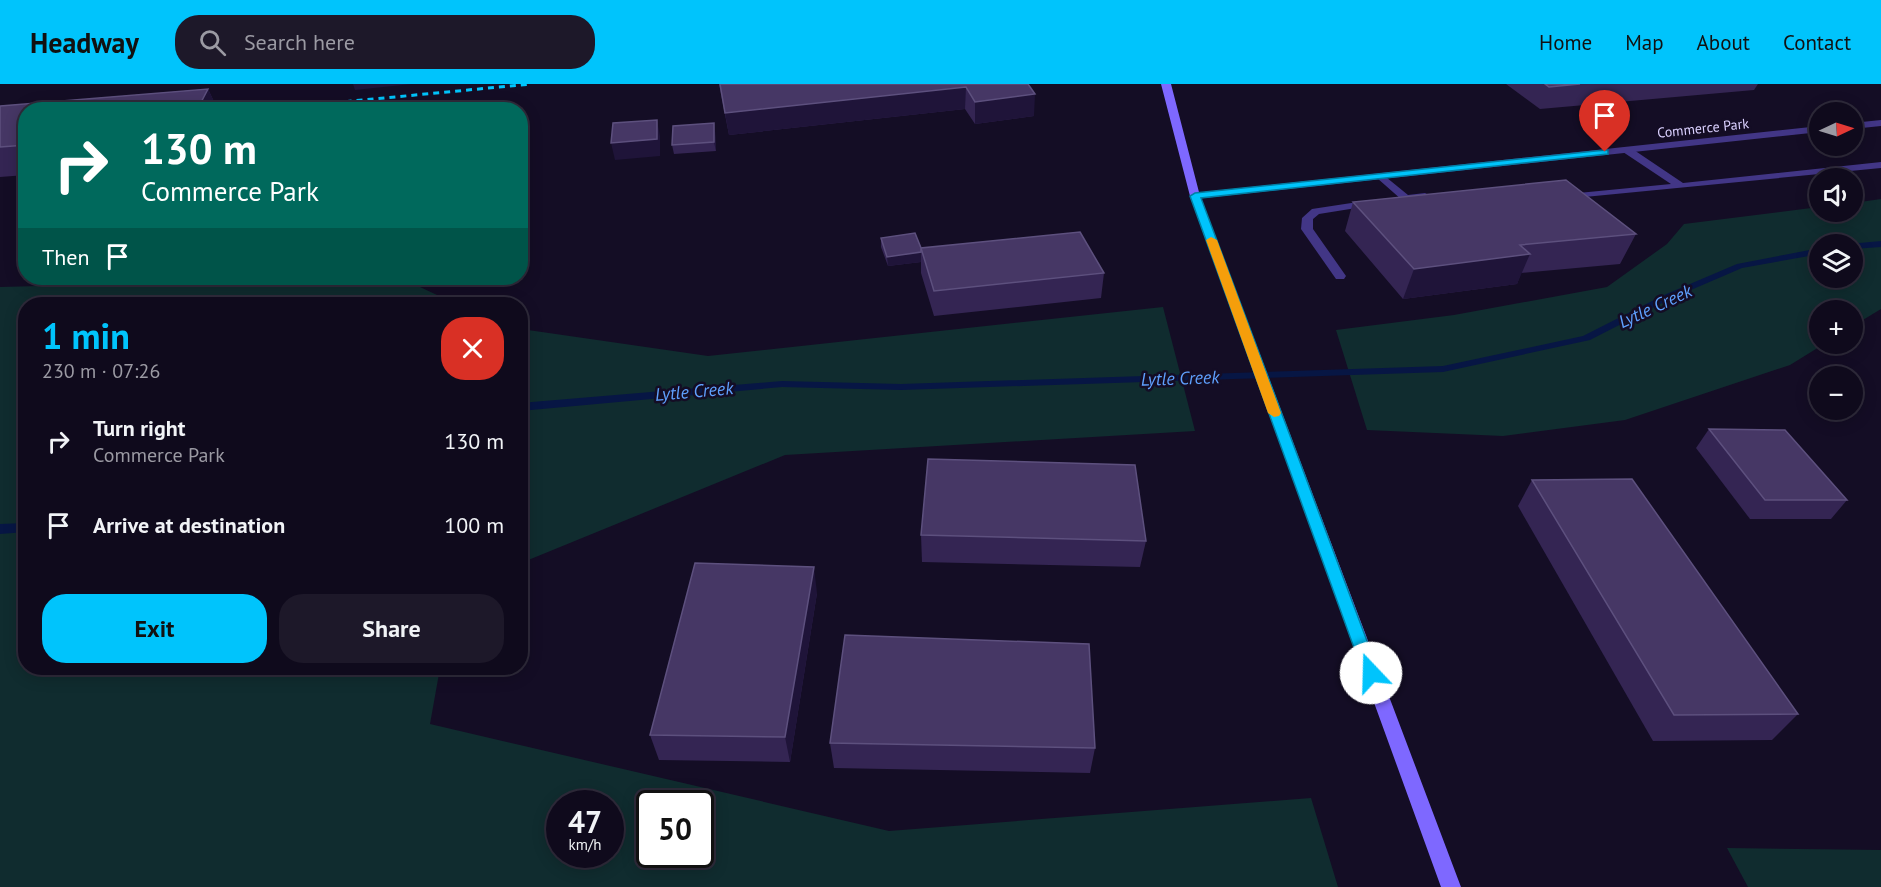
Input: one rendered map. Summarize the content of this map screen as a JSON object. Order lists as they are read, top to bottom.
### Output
{
  "streets": {
    "street": ["Commerce Park"]
  },
  "water": ["Lytle Creek"],
  "north": "right",
  "page": {
    "header": "Headway",
    "search": "Search here",
    "nav": [
      "Home",
      "Map",
      "About",
      "Contact"
    ],
    "map_buttons": ["+", "−"],
    "turn": ["130 m", "Commerce Park"],
    "then": "Then",
    "heading": ["1 min", "230 m · 07:26"],
    "list": [
      {
        "name": "Turn right",
        "note": "Commerce Park",
        "value": "130 m"
      },
      {
        "name": "Arrive at destination",
        "value": "100 m"
      }
    ],
    "buttons": ["Exit", "Share"],
    "speed": "47 km/h",
    "limit": "50"
  }
}
